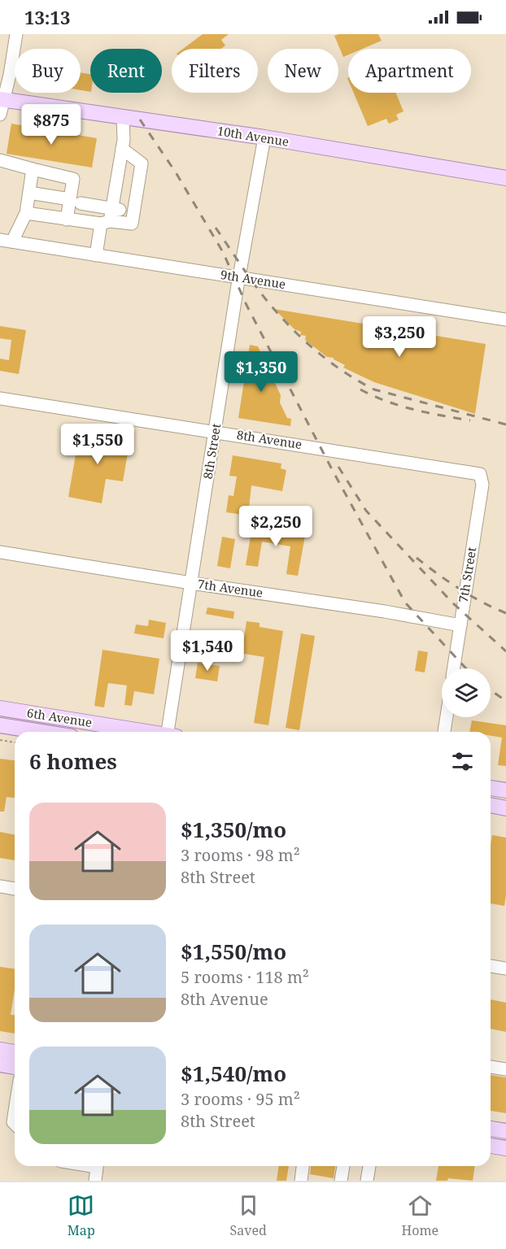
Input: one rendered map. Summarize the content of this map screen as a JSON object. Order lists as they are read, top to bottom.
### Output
{
  "streets": {
    "main road": ["10th Avenue", "6th Avenue"],
    "street": [
      "9th Avenue",
      "8th Avenue",
      "8th Street",
      "7th Street",
      "7th Avenue"
    ]
  },
  "crossings": [
    ["10th Avenue", "8th Street"],
    ["9th Avenue", "8th Street"],
    ["8th Avenue", "8th Street"],
    ["8th Avenue", "7th Street"],
    ["8th Street", "7th Avenue"],
    ["7th Street", "7th Avenue"]
  ],
  "page": {
    "status": "13:13",
    "chip": [
      "Buy",
      "Rent",
      "Filters",
      "New",
      "Apartment"
    ],
    "price": [
      "$875",
      "$3,250",
      "$1,350",
      "$1,550",
      "$2,250",
      "$1,540"
    ],
    "heading": "6 homes",
    "list": [
      {
        "name": "$1,350/mo",
        "note": "3 rooms · 98 m² · 8th Street"
      },
      {
        "name": "$1,550/mo",
        "note": "5 rooms · 118 m² · 8th Avenue"
      },
      {
        "name": "$1,540/mo",
        "note": "3 rooms · 95 m² · 8th Street"
      }
    ],
    "tabs": ["Map", "Saved", "Home"]
  }
}
